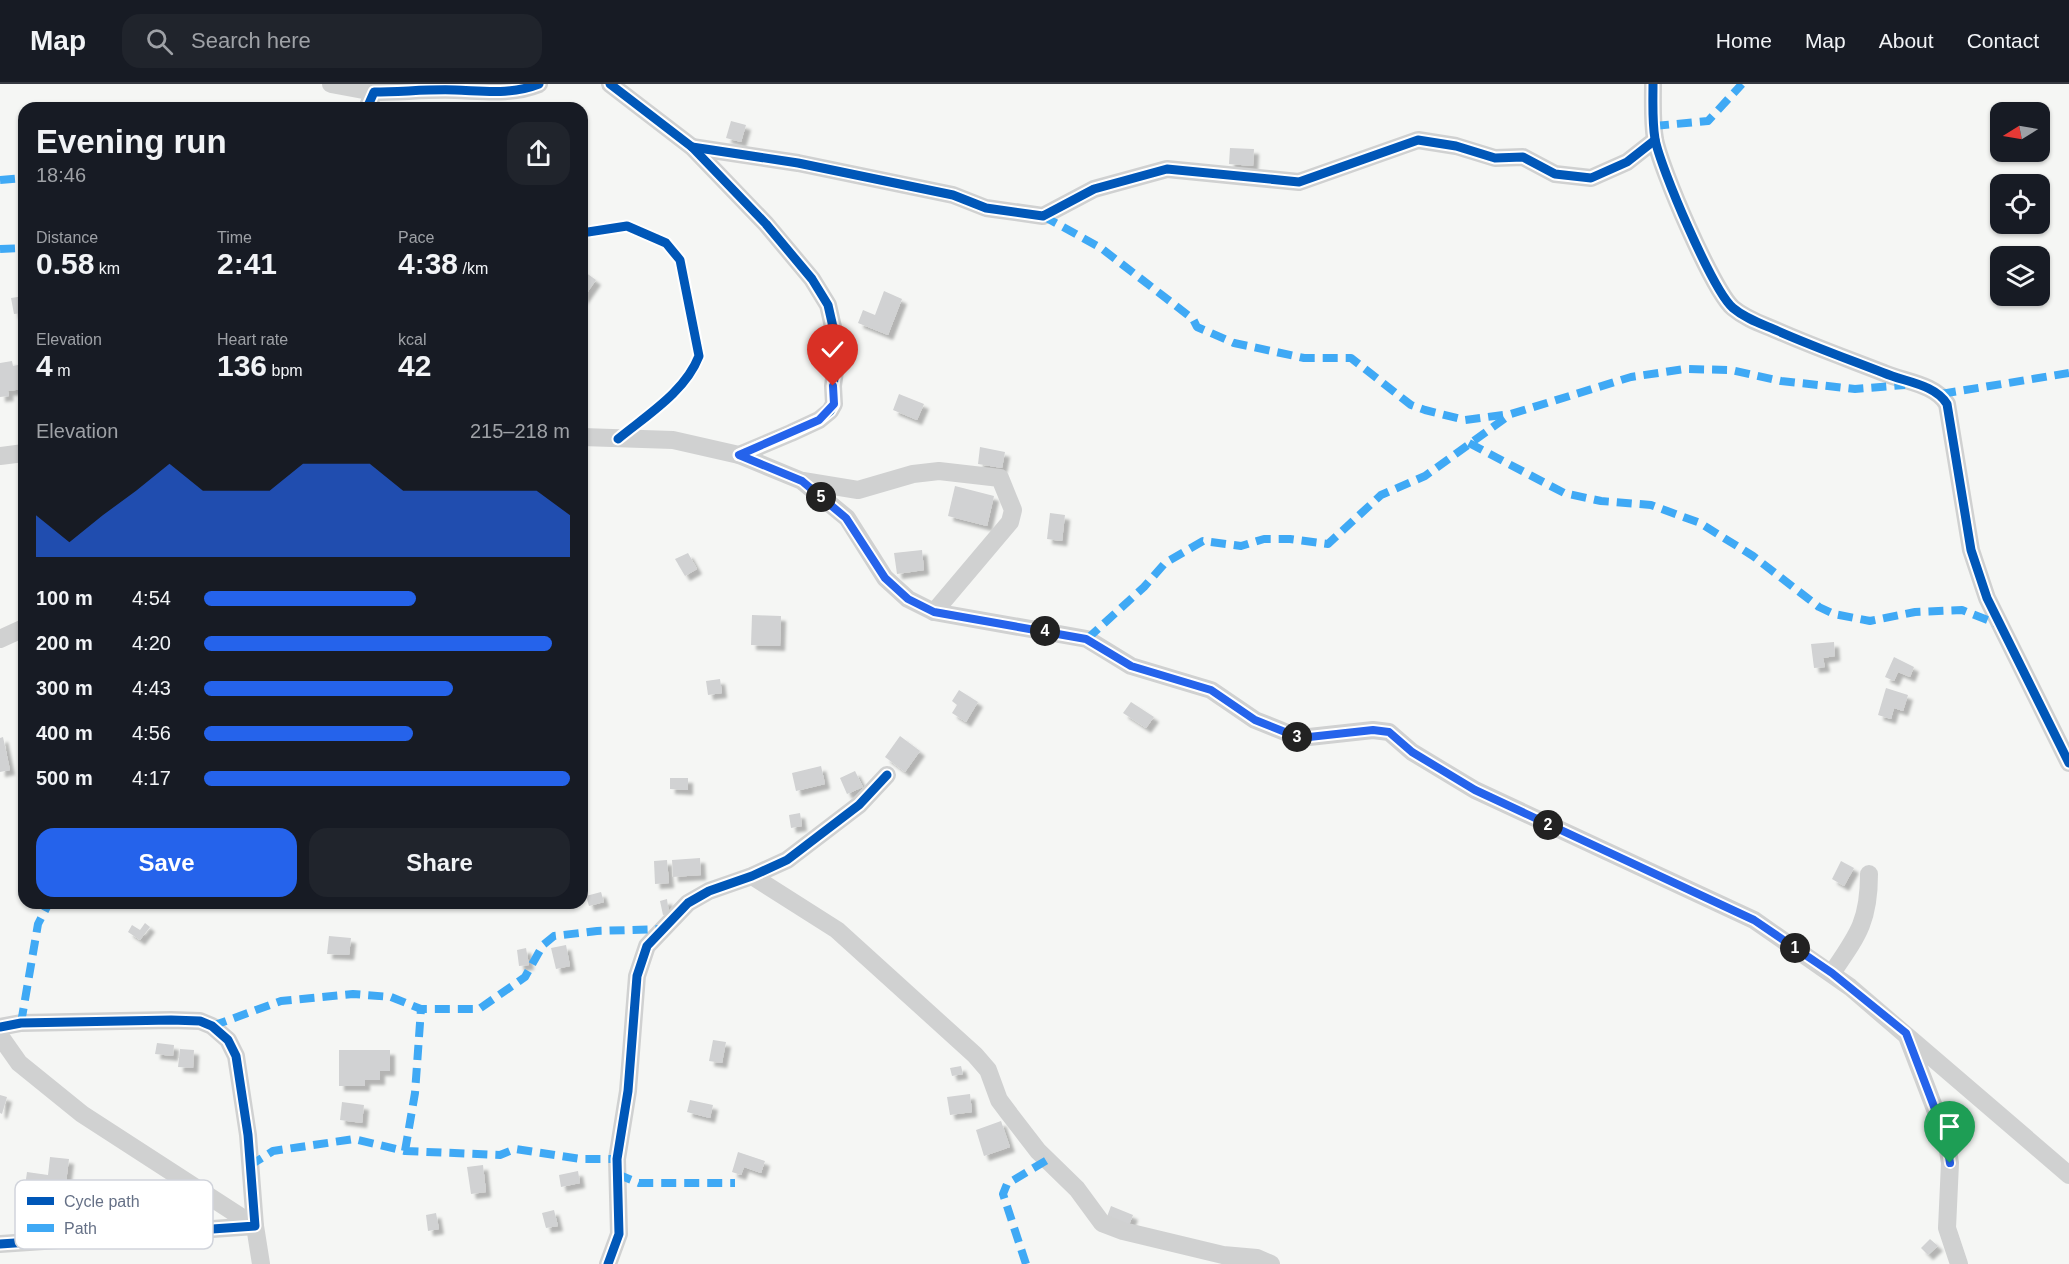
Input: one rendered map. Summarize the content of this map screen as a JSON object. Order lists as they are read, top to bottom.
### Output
{
  "legend": ["Cycle path", "Path"],
  "north": "left",
  "page": {
    "header": "Map",
    "search": "Search here",
    "nav": [
      "Home",
      "Map",
      "About",
      "Contact"
    ],
    "heading": ["Evening run", "18:46"],
    "stats": [
      ["Distance", "0.58 km"],
      ["Time", "2:41"],
      ["Pace", "4:38 /km"],
      ["Elevation", "4 m"],
      ["Heart rate", "136 bpm"],
      ["kcal", "42"]
    ],
    "chart": ["Elevation", "215–218 m"],
    "pins": [
      "5",
      "4",
      "3",
      "2",
      "1"
    ],
    "list": [
      {
        "name": "100 m",
        "note": "4:54"
      },
      {
        "name": "200 m",
        "note": "4:20"
      },
      {
        "name": "300 m",
        "note": "4:43"
      },
      {
        "name": "400 m",
        "note": "4:56"
      },
      {
        "name": "500 m",
        "note": "4:17"
      }
    ],
    "buttons": ["Save", "Share"]
  }
}
